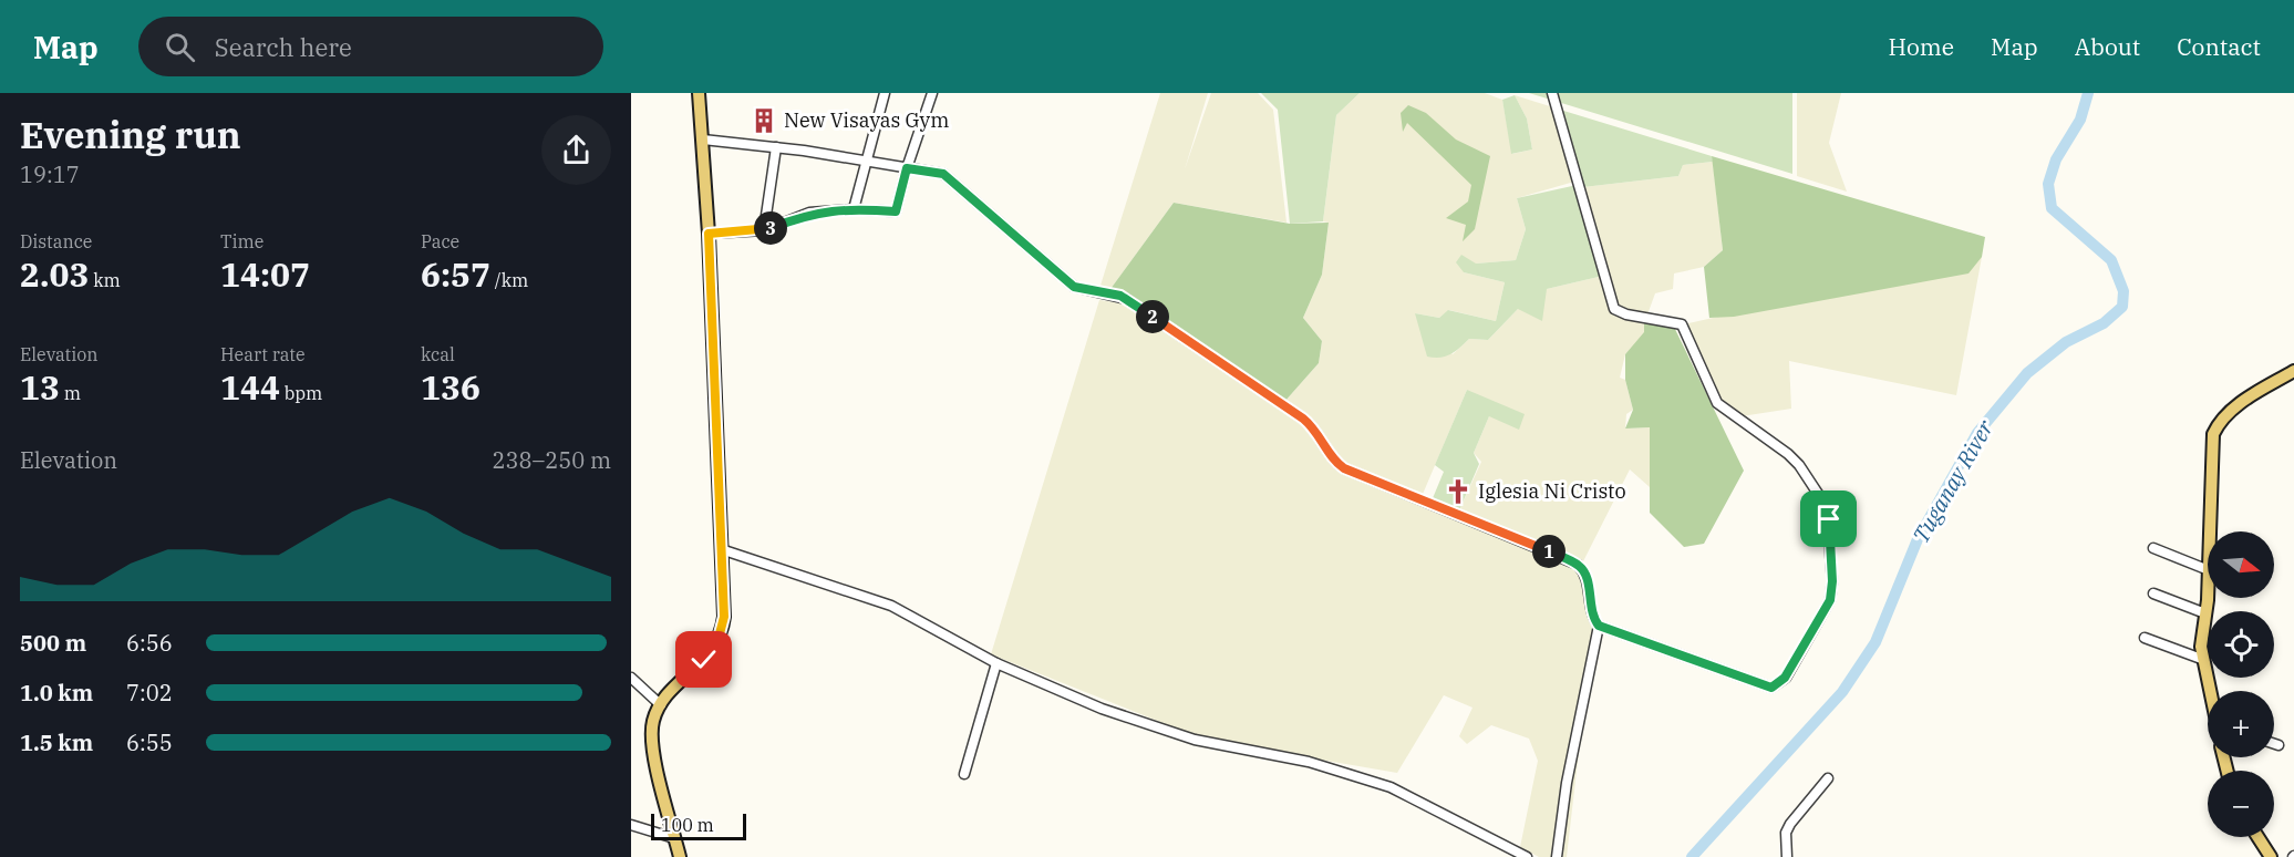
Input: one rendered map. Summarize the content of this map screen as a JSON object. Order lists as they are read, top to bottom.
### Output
{
  "water": ["Tuganay River"],
  "places": {
    "building": ["New Visayas Gym"],
    "church": ["Iglesia Ni Cristo"]
  },
  "scale_bar": "100 m",
  "north": "right",
  "page": {
    "header": "Map",
    "search": "Search here",
    "nav": [
      "Home",
      "Map",
      "About",
      "Contact"
    ],
    "heading": ["Evening run", "19:17"],
    "stats": [
      ["Distance", "2.03 km"],
      ["Time", "14:07"],
      ["Pace", "6:57 /km"],
      ["Elevation", "13 m"],
      ["Heart rate", "144 bpm"],
      ["kcal", "136"]
    ],
    "pins": ["3", "2", "1"],
    "chart": ["Elevation", "238–250 m"],
    "map_buttons": ["+", "−"],
    "list": [
      {
        "name": "500 m",
        "note": "6:56"
      },
      {
        "name": "1.0 km",
        "note": "7:02"
      },
      {
        "name": "1.5 km",
        "note": "6:55"
      }
    ],
    "scale": "100 m"
  }
}
